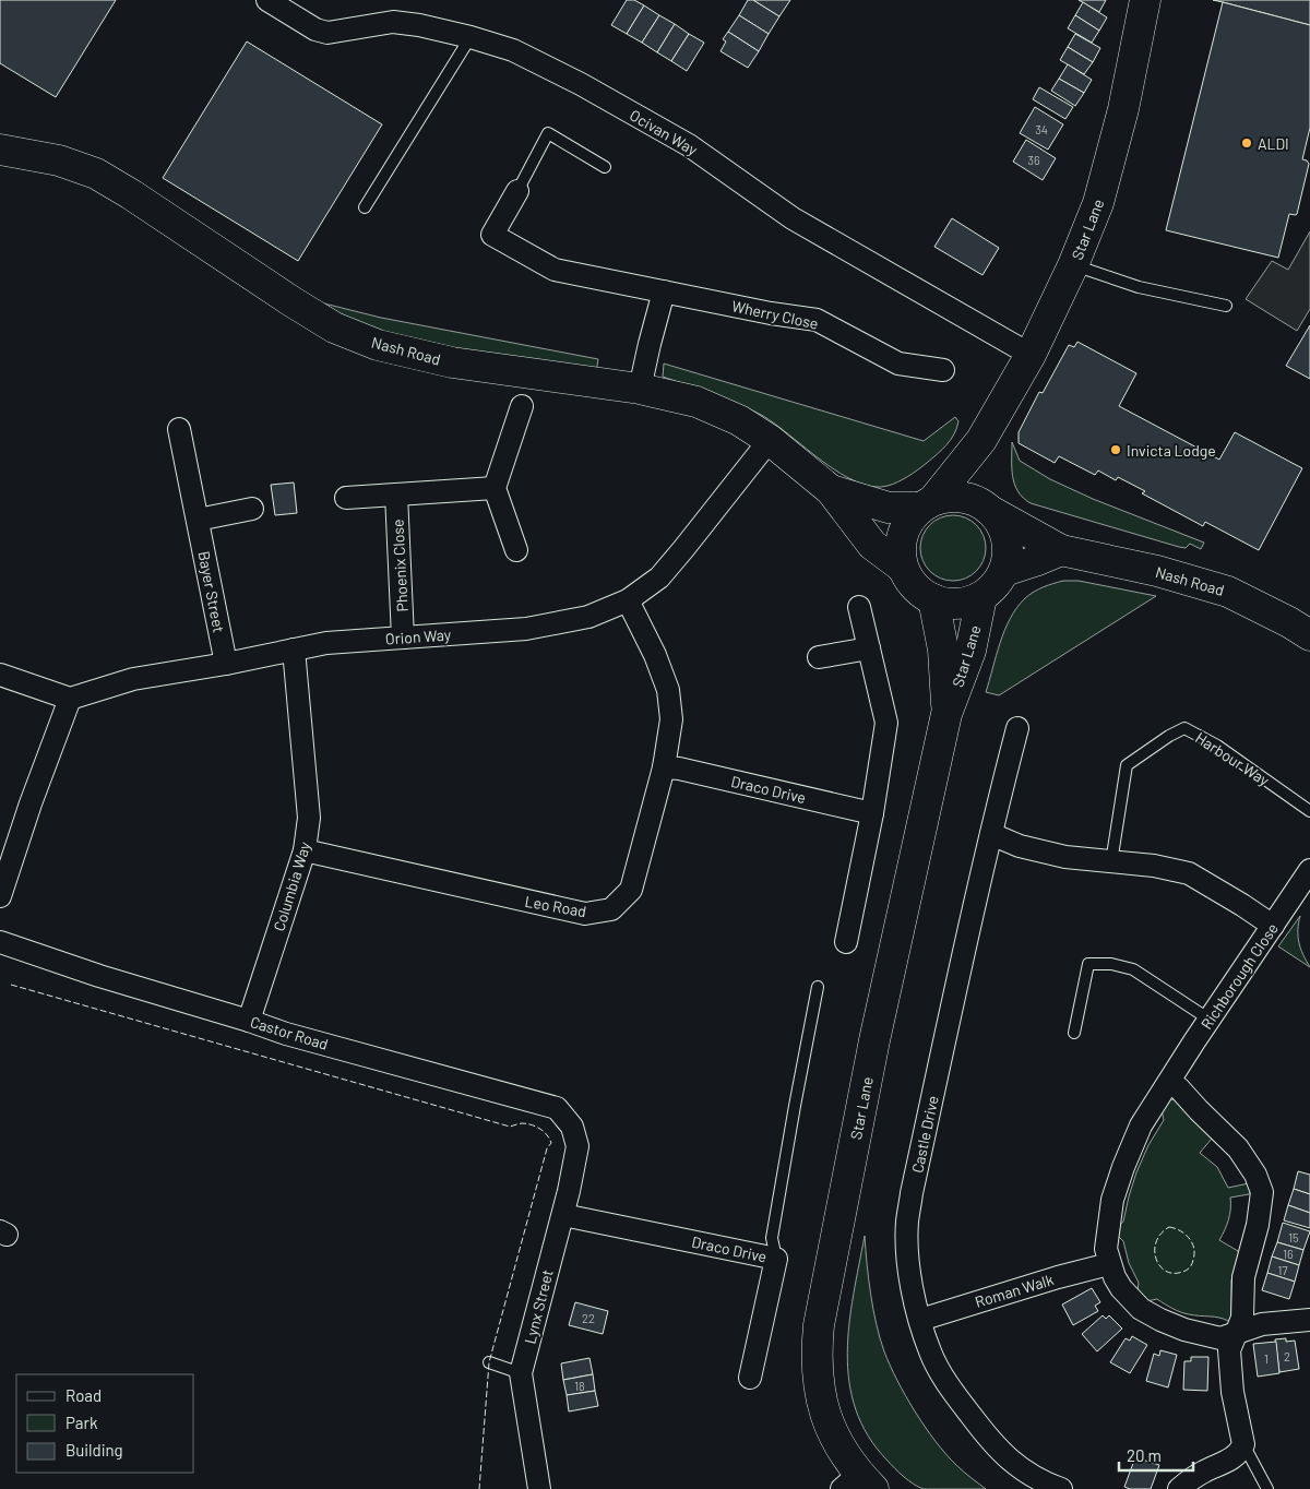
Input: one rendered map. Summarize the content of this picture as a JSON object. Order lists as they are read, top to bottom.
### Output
{
  "streets": {
    "street": [
      "Ocivan Way",
      "Star Lane",
      "Wherry Close",
      "Nash Road",
      "Phoenix Close",
      "Bayer Street",
      "Orion Way",
      "Draco Drive",
      "Columbia Way",
      "Leo Road",
      "Richborough Close",
      "Castor Road",
      "Castle Drive",
      "Roman Walk",
      "Lynx Street"
    ],
    "lane": ["Harbour Way"]
  },
  "crossings": [
    ["Ocivan Way", "Star Lane"],
    ["Star Lane", "Nash Road"],
    ["Nash Road", "Orion Way"],
    ["Phoenix Close", "Orion Way"],
    ["Bayer Street", "Orion Way"],
    ["Orion Way", "Columbia Way"],
    ["Orion Way", "Leo Road"],
    ["Draco Drive", "Leo Road"],
    ["Draco Drive", "Lynx Street"],
    ["Columbia Way", "Leo Road"],
    ["Columbia Way", "Castor Road"],
    ["Richborough Close", "Roman Walk"],
    ["Castor Road", "Lynx Street"],
    ["Castle Drive", "Roman Walk"]
  ],
  "places": ["ALDI", "Invicta Lodge"],
  "house_numbers": [
    "34",
    "36",
    "15",
    "16",
    "17",
    "22",
    "2",
    "1",
    "18"
  ],
  "legend": ["Road", "Park", "Building"],
  "scale_bar": "20 m"
}
